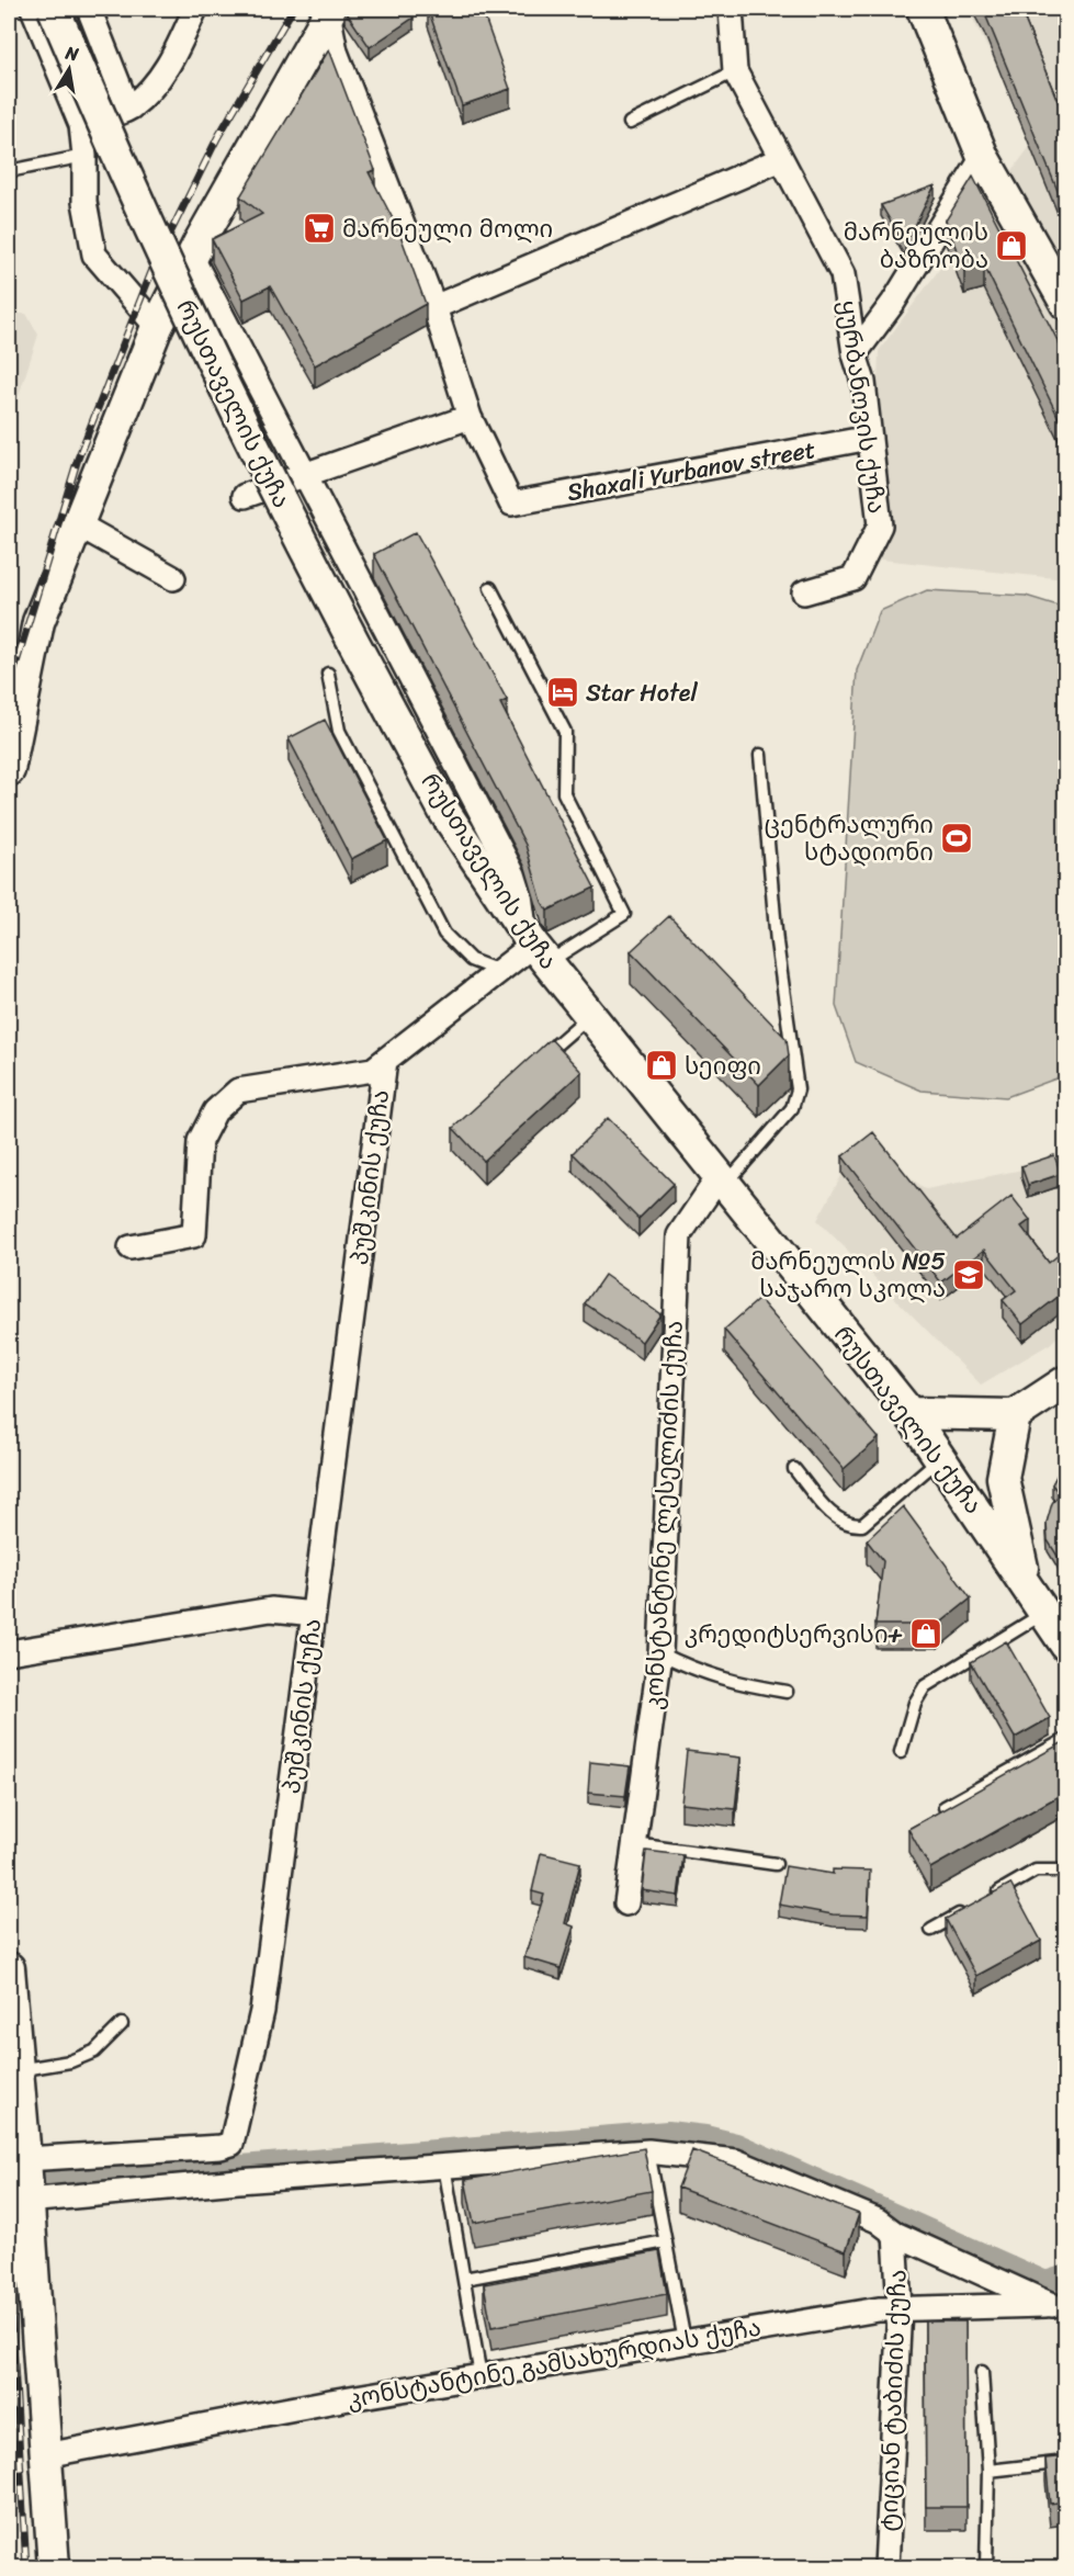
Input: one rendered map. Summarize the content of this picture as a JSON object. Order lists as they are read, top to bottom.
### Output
{
  "streets": {
    "street": [
      "რუსთაველის ქუჩა",
      "ყურბანოვის ქუჩა",
      "Shaxali Yurbanov street",
      "პუშკინის ქუჩა",
      "კონსტანტინე ლესელიძის ქუჩა",
      "კონსტანტინე გამსახურდიას ქუჩა",
      "ტიციან ტაბიძის ქუჩა"
    ]
  },
  "crossings": [
    ["რუსთაველის ქუჩა", "კონსტანტინე ლესელიძის ქუჩა"],
    ["ყურბანოვის ქუჩა", "Shaxali Yurbanov street"],
    ["კონსტანტინე გამსახურდიას ქუჩა", "ტიციან ტაბიძის ქუჩა"]
  ],
  "places": {
    "supermarket": ["მარნეული მოლი"],
    "shop": ["მარნეულის ბაზრობა", "სეიფი", "კრედიტსერვისი+"],
    "hotel": ["Star Hotel"],
    "sports": ["ცენტრალური სტადიონი"],
    "school or university": ["მარნეულის №5 საჯარო სკოლა"]
  },
  "north": "top"
}
